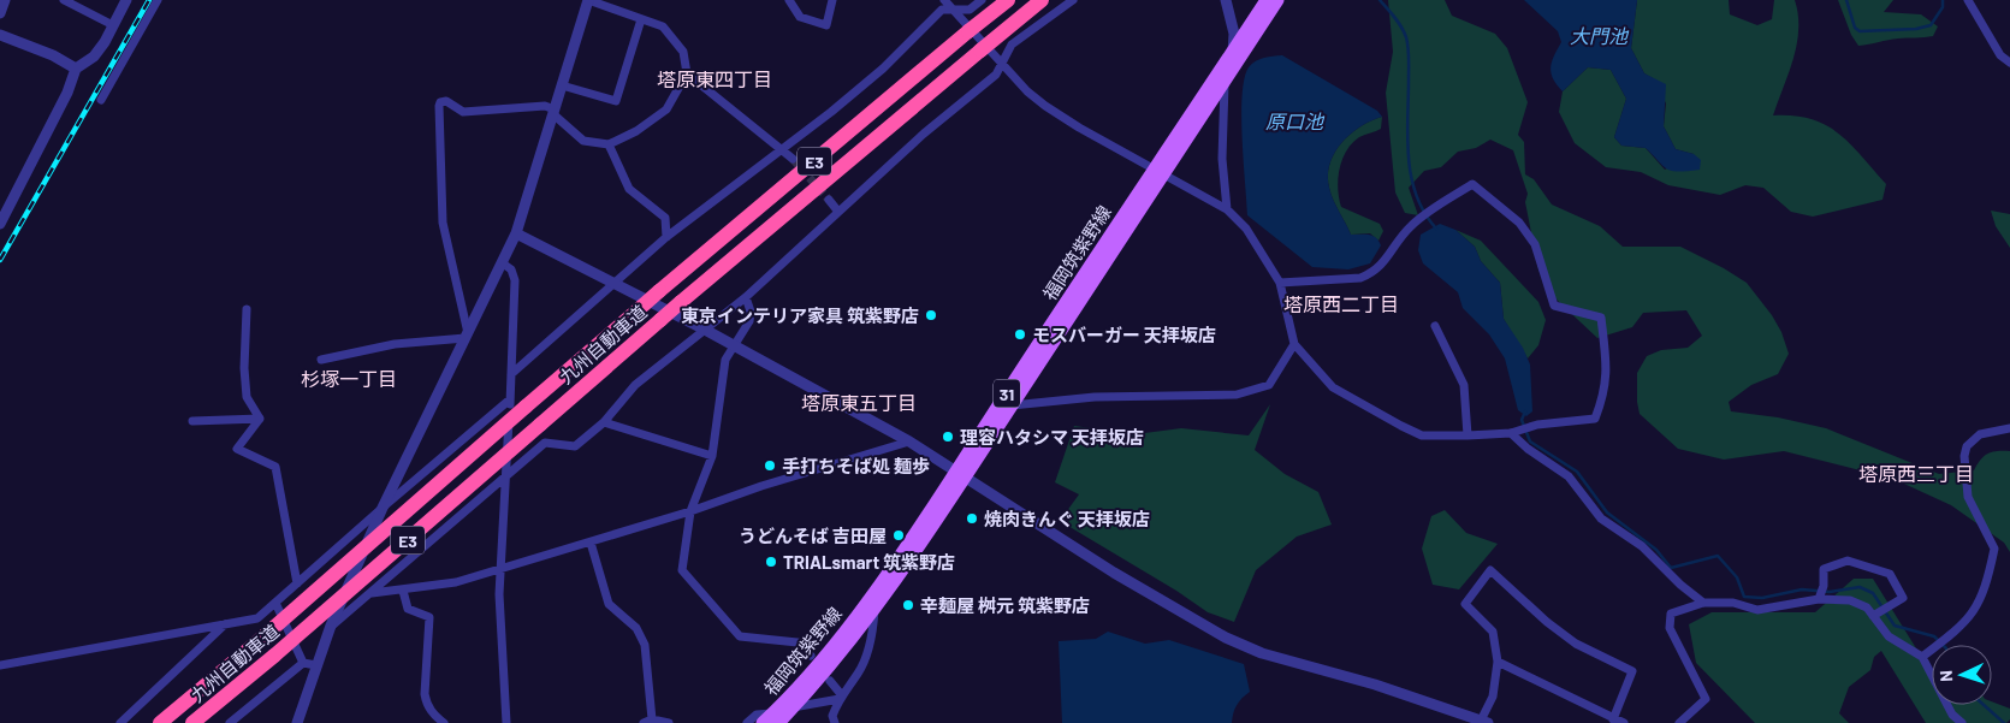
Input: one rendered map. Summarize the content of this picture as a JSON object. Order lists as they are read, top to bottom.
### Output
{
  "streets": {
    "highway": ["E3", "九州自動車道"],
    "main road": ["福岡筑紫野線", "31"]
  },
  "districts": [
    "塔原東四丁目",
    "塔原西二丁目",
    "杉塚一丁目",
    "塔原東五丁目",
    "塔原西三丁目"
  ],
  "water": ["大門池", "原口池"],
  "places": [
    "東京インテリア家具 筑紫野店",
    "モスバーガー 天拝坂店",
    "理容ハタシマ 天拝坂店",
    "手打ちそば処 麺歩",
    "焼肉きんぐ 天拝坂店",
    "うどんそば 吉田屋",
    "TRIALsmart 筑紫野店",
    "辛麺屋 桝元 筑紫野店"
  ],
  "north": "left"
}
